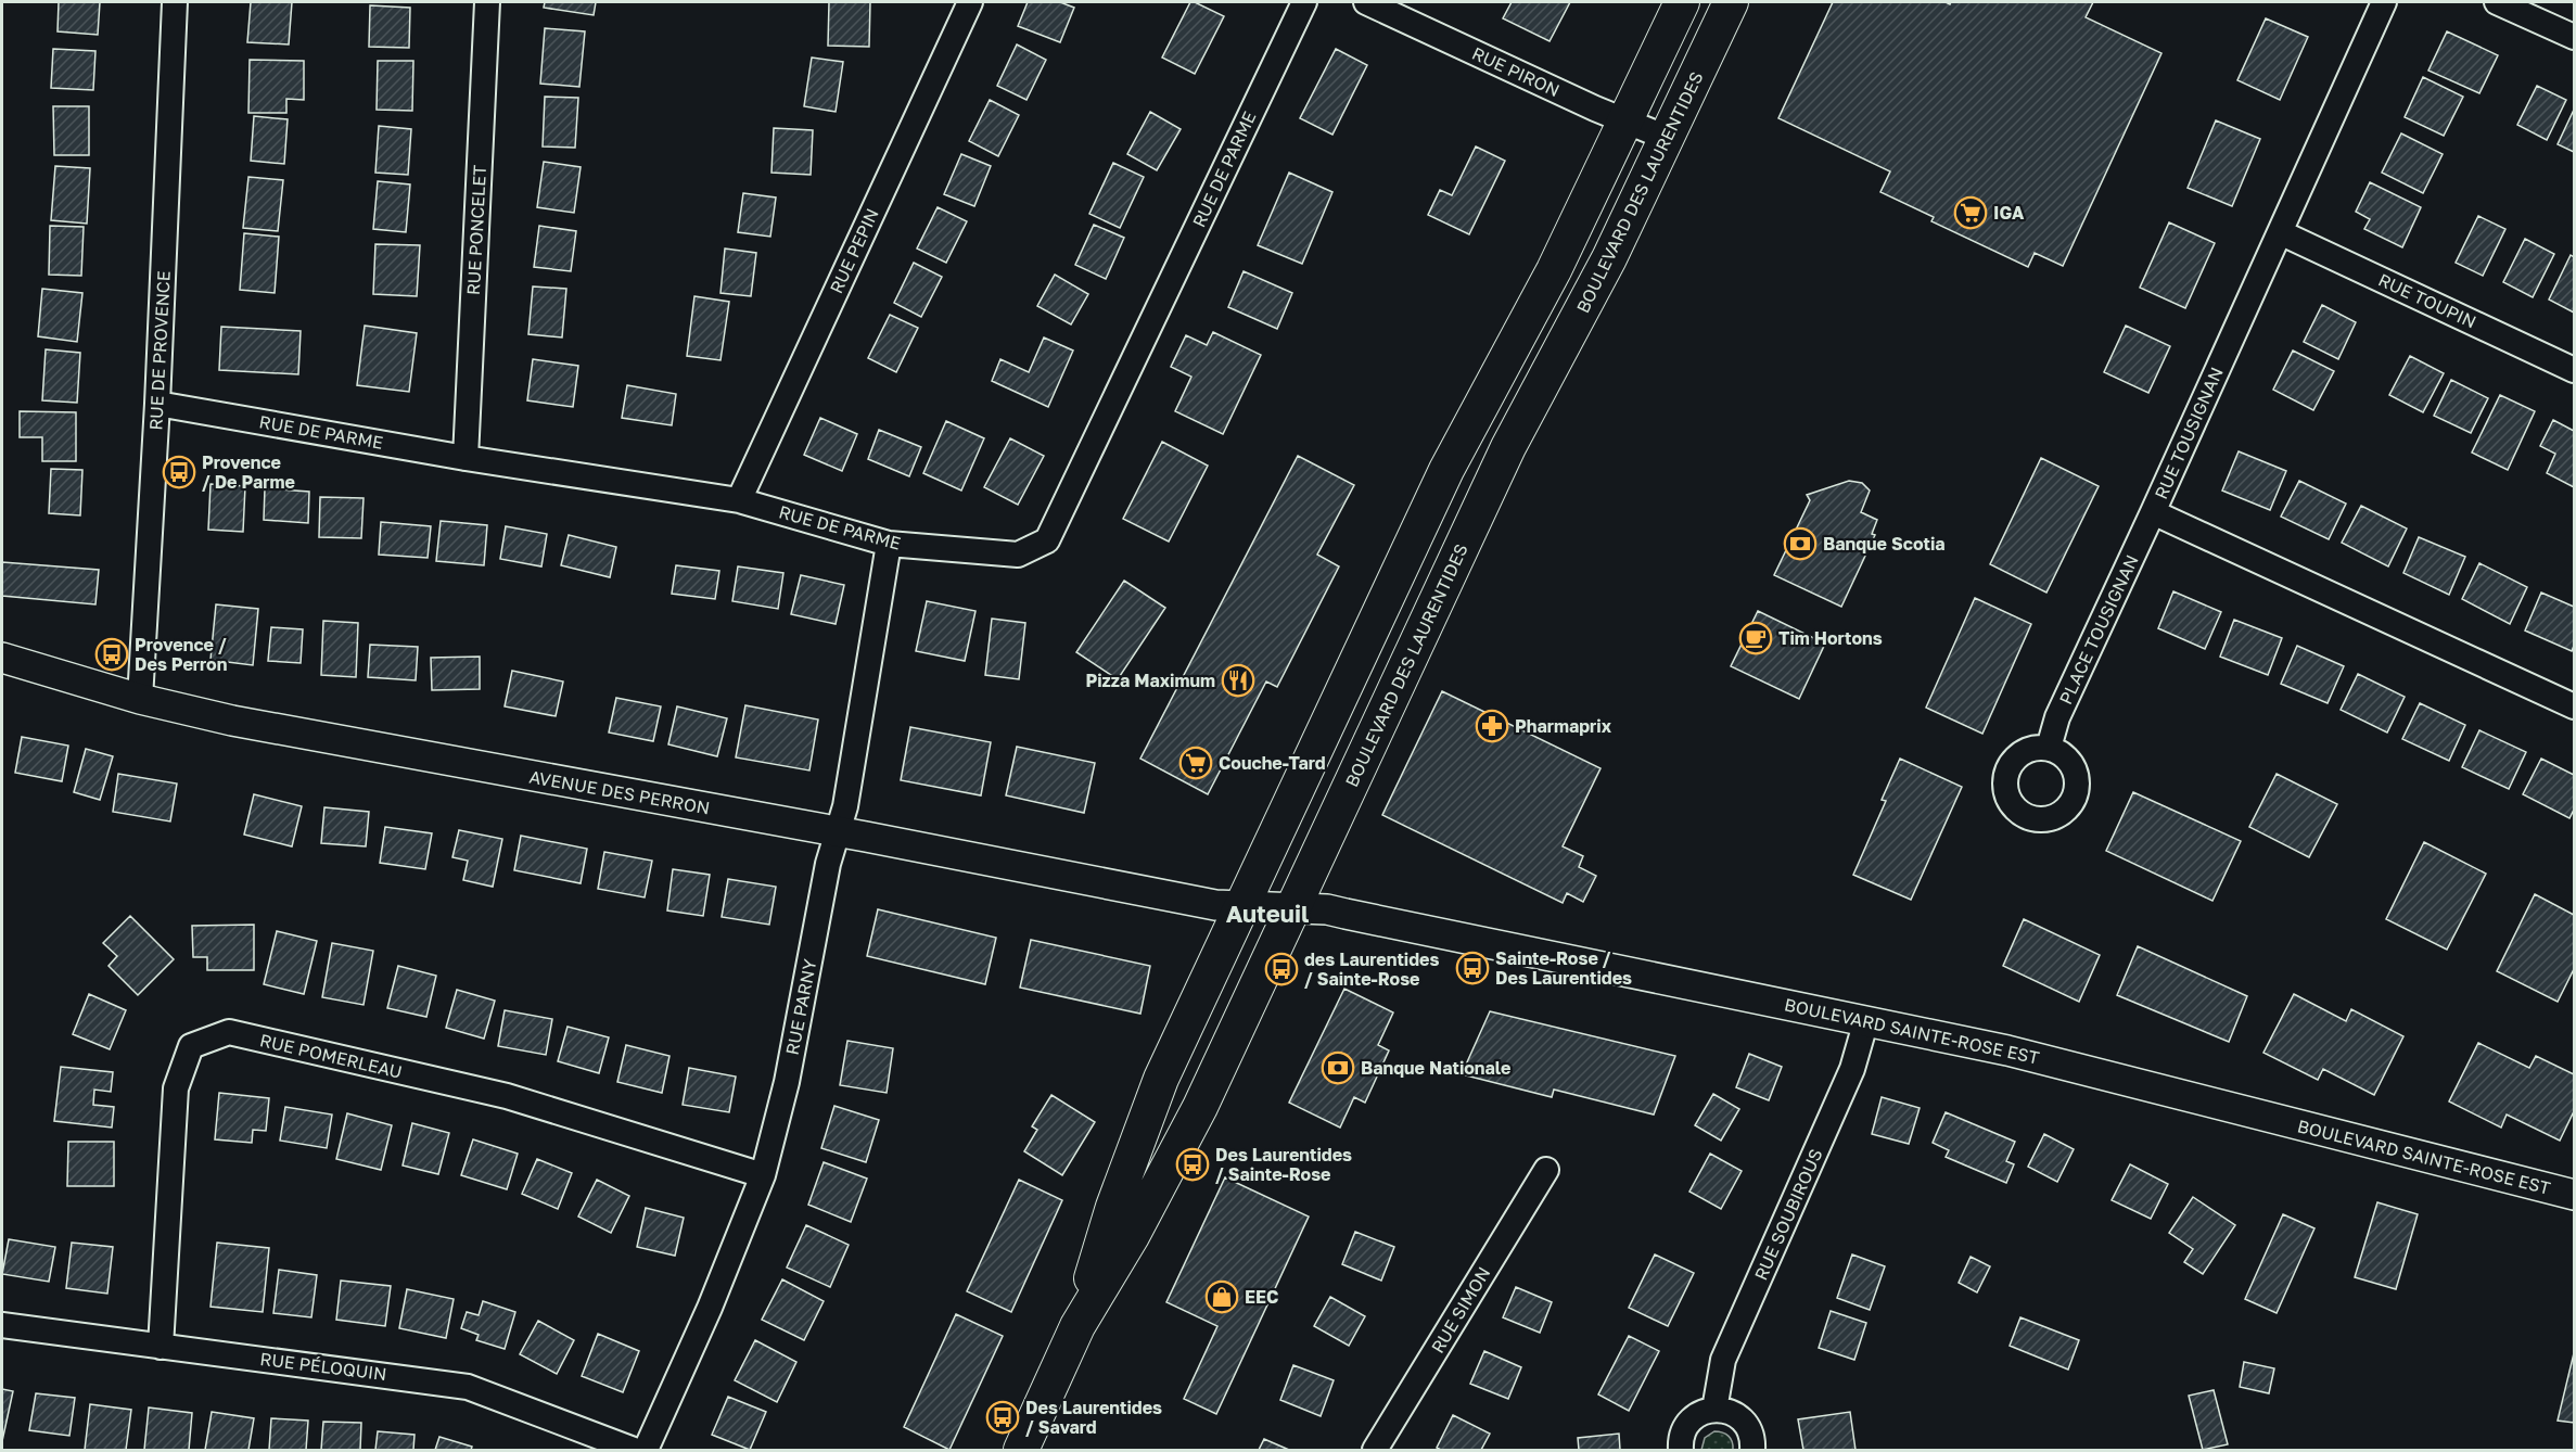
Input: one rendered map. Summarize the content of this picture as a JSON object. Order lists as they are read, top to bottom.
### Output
{
  "streets": {
    "main road": ["BOULEVARD DES LAURENTIDES"],
    "street": [
      "RUE PIRON",
      "RUE DE PARME",
      "RUE PONCELET",
      "RUE PEPIN",
      "RUE TOUPIN",
      "RUE DE PROVENCE",
      "RUE TOUSIGNAN",
      "PLACE TOUSIGNAN",
      "AVENUE DES PERRON",
      "RUE PARNY",
      "BOULEVARD SAINTE-ROSE EST",
      "RUE POMERLEAU",
      "RUE SOUBIROUS",
      "RUE SIMON",
      "RUE PÉLOQUIN"
    ]
  },
  "crossings": [
    ["RUE PIRON", "BOULEVARD DES LAURENTIDES"],
    ["RUE DE PARME", "RUE PONCELET"],
    ["RUE DE PARME", "RUE PEPIN"],
    ["RUE DE PARME", "RUE DE PROVENCE"],
    ["RUE DE PARME", "RUE PARNY"],
    ["BOULEVARD DES LAURENTIDES", "AVENUE DES PERRON"],
    ["BOULEVARD DES LAURENTIDES", "BOULEVARD SAINTE-ROSE EST"],
    ["RUE TOUPIN", "RUE TOUSIGNAN"],
    ["RUE DE PROVENCE", "AVENUE DES PERRON"],
    ["RUE TOUSIGNAN", "PLACE TOUSIGNAN"],
    ["AVENUE DES PERRON", "RUE PARNY"],
    ["AVENUE DES PERRON", "BOULEVARD SAINTE-ROSE EST"],
    ["RUE PARNY", "RUE POMERLEAU"],
    ["BOULEVARD SAINTE-ROSE EST", "RUE SOUBIROUS"],
    ["RUE POMERLEAU", "RUE PÉLOQUIN"]
  ],
  "districts": ["Auteuil"],
  "places": {
    "supermarket": ["IGA", "Couche-Tard"],
    "bus stop": [
      "Provence / De Parme",
      "Provence / Des Perron",
      "Sainte-Rose / Des Laurentides",
      "des Laurentides / Sainte-Rose",
      "Des Laurentides / Sainte-Rose",
      "Des Laurentides / Savard"
    ],
    "bank": ["Banque Scotia", "Banque Nationale"],
    "cafe": ["Tim Hortons"],
    "restaurant": ["Pizza Maximum"],
    "pharmacy": ["Pharmaprix"],
    "shop": ["EEC"]
  }
}
